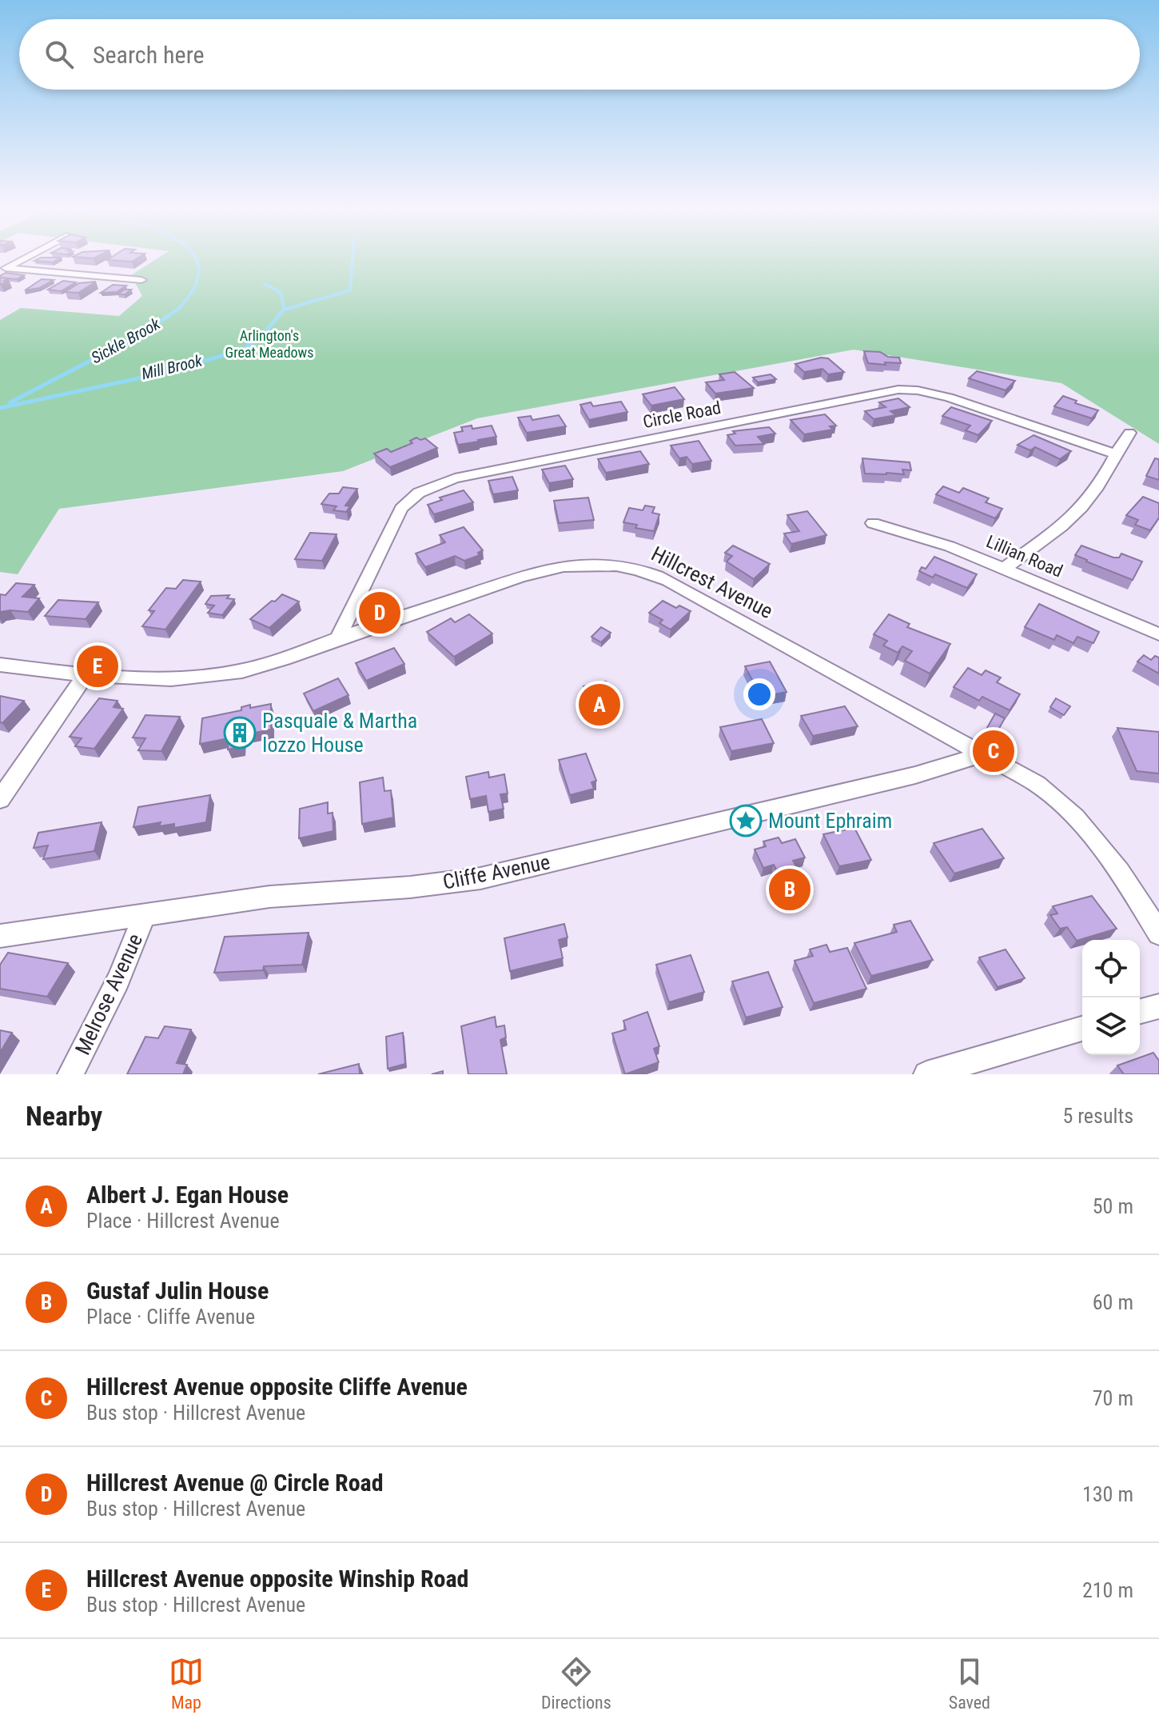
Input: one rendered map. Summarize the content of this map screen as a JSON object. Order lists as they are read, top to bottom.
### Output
{
  "streets": {
    "street": [
      "Circle Road",
      "Lillian Road",
      "Hillcrest Avenue",
      "Cliffe Avenue",
      "Melrose Avenue"
    ]
  },
  "crossings": [
    ["Circle Road", "Hillcrest Avenue"],
    ["Hillcrest Avenue", "Cliffe Avenue"],
    ["Cliffe Avenue", "Melrose Avenue"]
  ],
  "water": ["Sickle Brook", "Mill Brook"],
  "parks": ["Arlington's Great Meadows"],
  "places": {
    "building": ["Pasquale & Martha Iozzo House"],
    "place": ["Mount Ephraim"]
  },
  "page": {
    "search": "Search here",
    "pins": [
      "D",
      "E",
      "A",
      "C",
      "B"
    ],
    "heading": ["Nearby", "5 results"],
    "list": [
      {
        "mark": "A",
        "name": "Albert J. Egan House",
        "note": "Place · Hillcrest Avenue",
        "value": "50 m"
      },
      {
        "mark": "B",
        "name": "Gustaf Julin House",
        "note": "Place · Cliffe Avenue",
        "value": "60 m"
      },
      {
        "mark": "C",
        "name": "Hillcrest Avenue opposite Cliffe Avenue",
        "note": "Bus stop · Hillcrest Avenue",
        "value": "70 m"
      },
      {
        "mark": "D",
        "name": "Hillcrest Avenue @ Circle Road",
        "note": "Bus stop · Hillcrest Avenue",
        "value": "130 m"
      },
      {
        "mark": "E",
        "name": "Hillcrest Avenue opposite Winship Road",
        "note": "Bus stop · Hillcrest Avenue",
        "value": "210 m"
      }
    ],
    "nav": ["Map", "Directions", "Saved"]
  }
}
